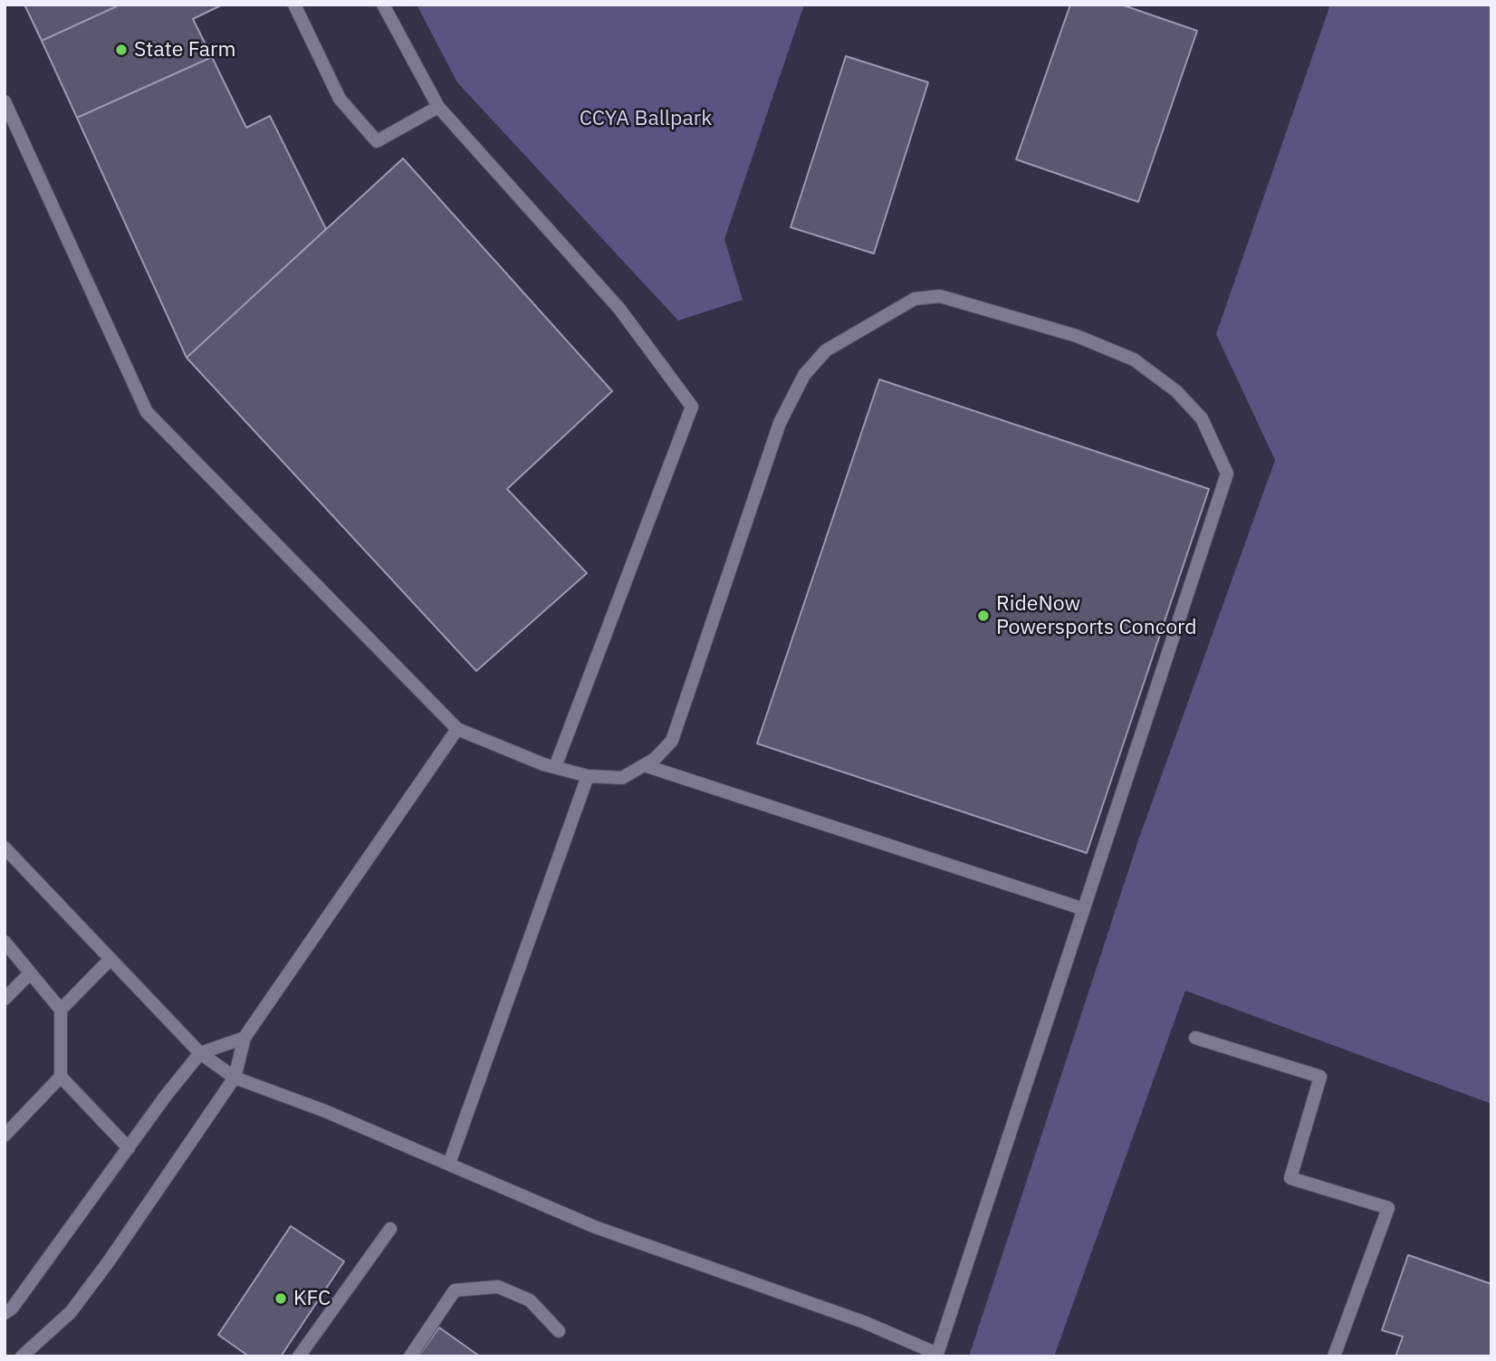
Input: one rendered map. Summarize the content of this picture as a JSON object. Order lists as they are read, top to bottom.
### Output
{
  "parks": ["CCYA Ballpark"],
  "places": ["State Farm", "RideNow Powersports Concord", "KFC"]
}
